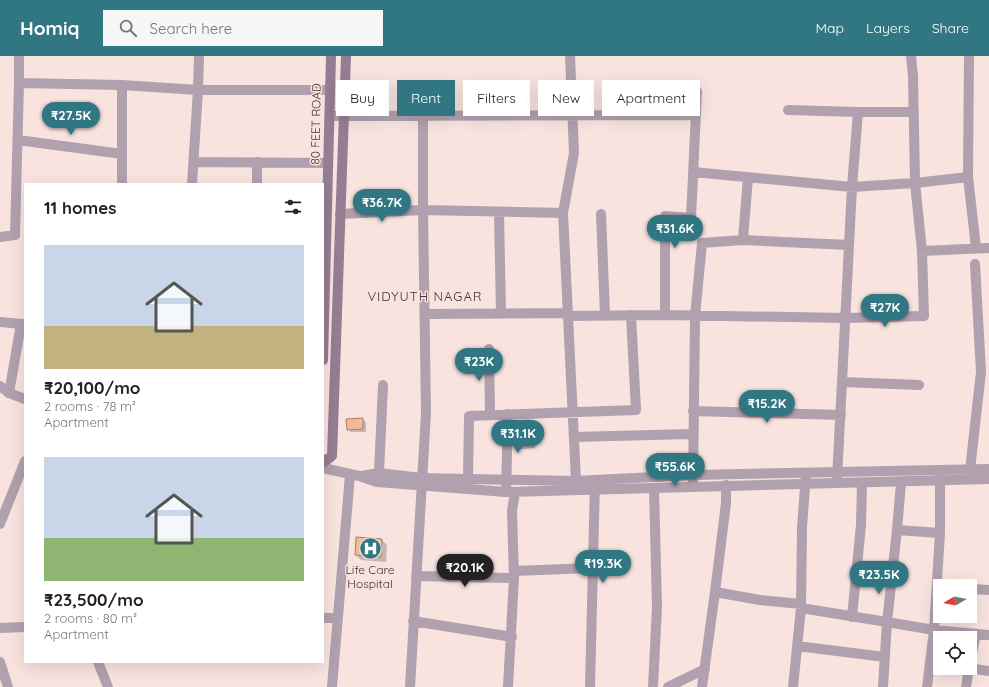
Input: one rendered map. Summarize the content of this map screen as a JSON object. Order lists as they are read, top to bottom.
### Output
{
  "streets": {
    "main road": ["80 FEET ROAD"]
  },
  "districts": ["VIDYUTH NAGAR"],
  "places": {
    "hospital": ["Life Care Hospital"]
  },
  "north": "left",
  "page": {
    "header": "Homiq",
    "search": "Search here",
    "nav": ["Map", "Layers", "Share"],
    "chip": [
      "Buy",
      "Rent",
      "Filters",
      "New",
      "Apartment"
    ],
    "price": [
      "₹27.5K",
      "₹36.7K",
      "₹31.6K",
      "₹27K",
      "₹23K",
      "₹15.2K",
      "₹31.1K",
      "₹55.6K",
      "₹19.3K",
      "₹20.1K",
      "₹23.5K"
    ],
    "heading": "11 homes",
    "list": [
      {
        "name": "₹20,100/mo",
        "note": "2 rooms · 78 m² · Apartment"
      },
      {
        "name": "₹23,500/mo",
        "note": "2 rooms · 80 m² · Apartment"
      }
    ]
  }
}
